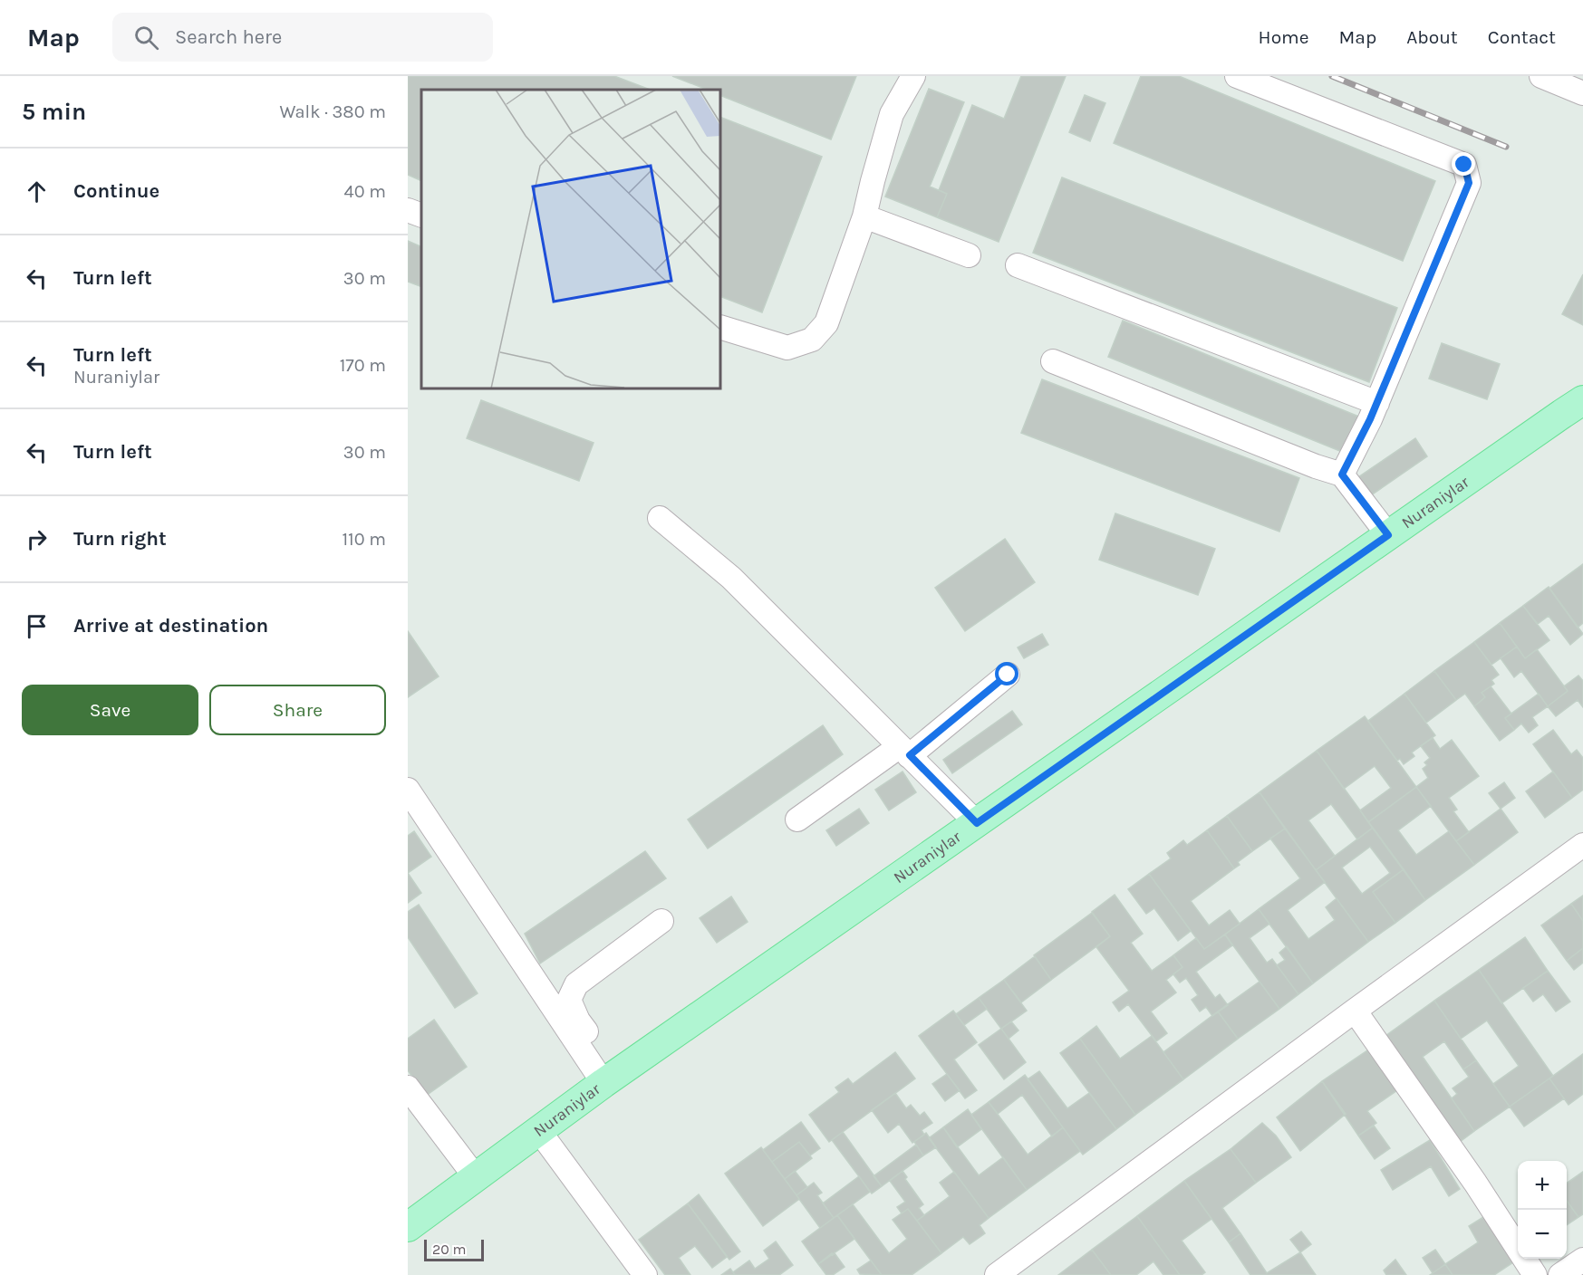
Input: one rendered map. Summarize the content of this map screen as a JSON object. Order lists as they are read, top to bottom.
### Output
{
  "streets": {
    "main road": ["Nuraniylar"]
  },
  "scale_bar": "20 m",
  "page": {
    "header": "Map",
    "search": "Search here",
    "nav": [
      "Home",
      "Map",
      "About",
      "Contact"
    ],
    "heading": ["5 min", "Walk · 380 m"],
    "list": [
      ["Continue", "40 m"],
      ["Turn left", "30 m"],
      ["Turn left", "Nuraniylar", "170 m"],
      ["Turn left", "30 m"],
      ["Turn right", "110 m"],
      "Arrive at destination"
    ],
    "buttons": ["Save", "Share"],
    "map_buttons": ["+", "−"],
    "scale": "20 m"
  }
}
